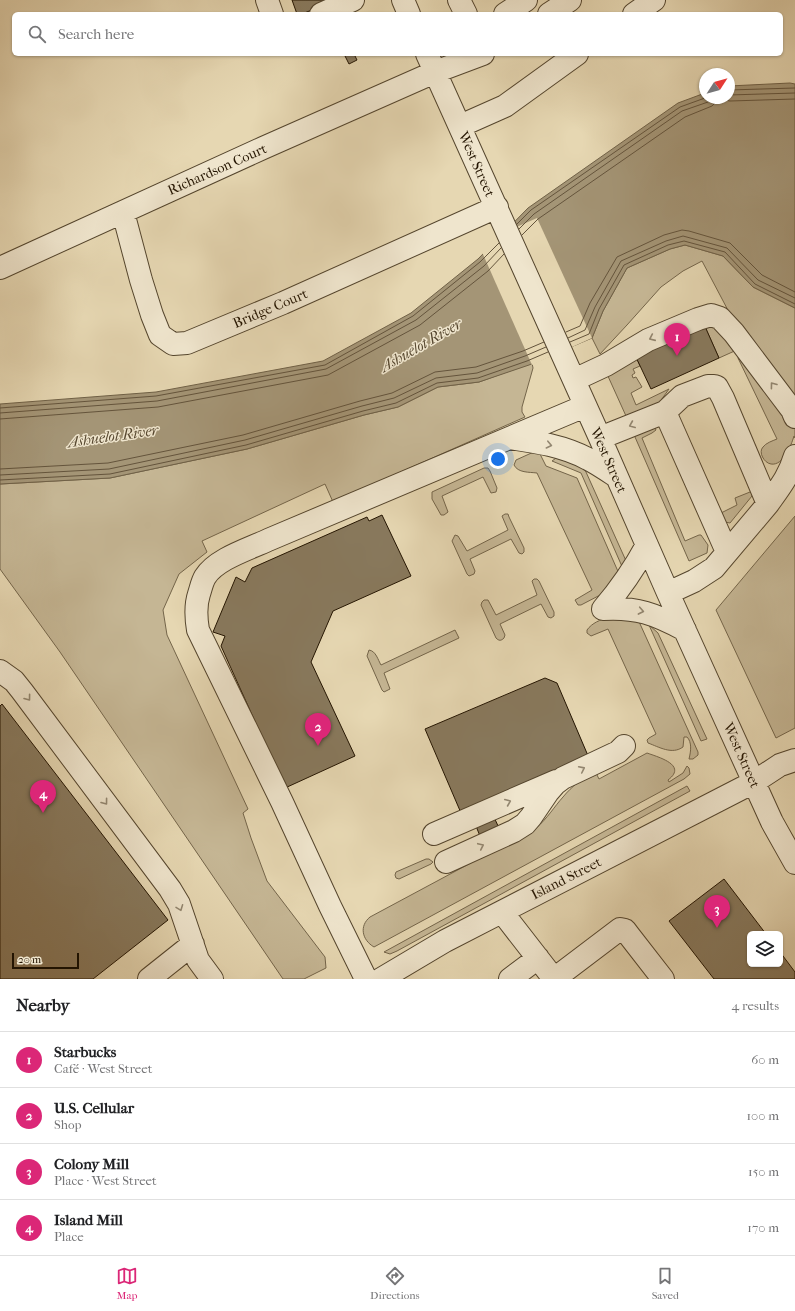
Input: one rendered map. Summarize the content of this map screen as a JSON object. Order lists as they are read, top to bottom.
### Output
{
  "streets": {
    "street": [
      "West Street",
      "Richardson Court",
      "Bridge Court",
      "Island Street"
    ]
  },
  "crossings": [
    ["West Street", "Richardson Court"],
    ["West Street", "Bridge Court"],
    ["West Street", "Island Street"],
    ["Richardson Court", "Bridge Court"]
  ],
  "water": ["Ashuelot River"],
  "scale_bar": "20 m",
  "north": "top right",
  "page": {
    "search": "Search here",
    "pins": [
      "1",
      "2",
      "4",
      "3"
    ],
    "scale": "20 m",
    "heading": ["Nearby", "4 results"],
    "list": [
      {
        "mark": "1",
        "name": "Starbucks",
        "note": "Café · West Street",
        "value": "60 m"
      },
      {
        "mark": "2",
        "name": "U.S. Cellular",
        "note": "Shop",
        "value": "100 m"
      },
      {
        "mark": "3",
        "name": "Colony Mill",
        "note": "Place · West Street",
        "value": "150 m"
      },
      {
        "mark": "4",
        "name": "Island Mill",
        "note": "Place",
        "value": "170 m"
      }
    ],
    "nav": ["Map", "Directions", "Saved"]
  }
}
